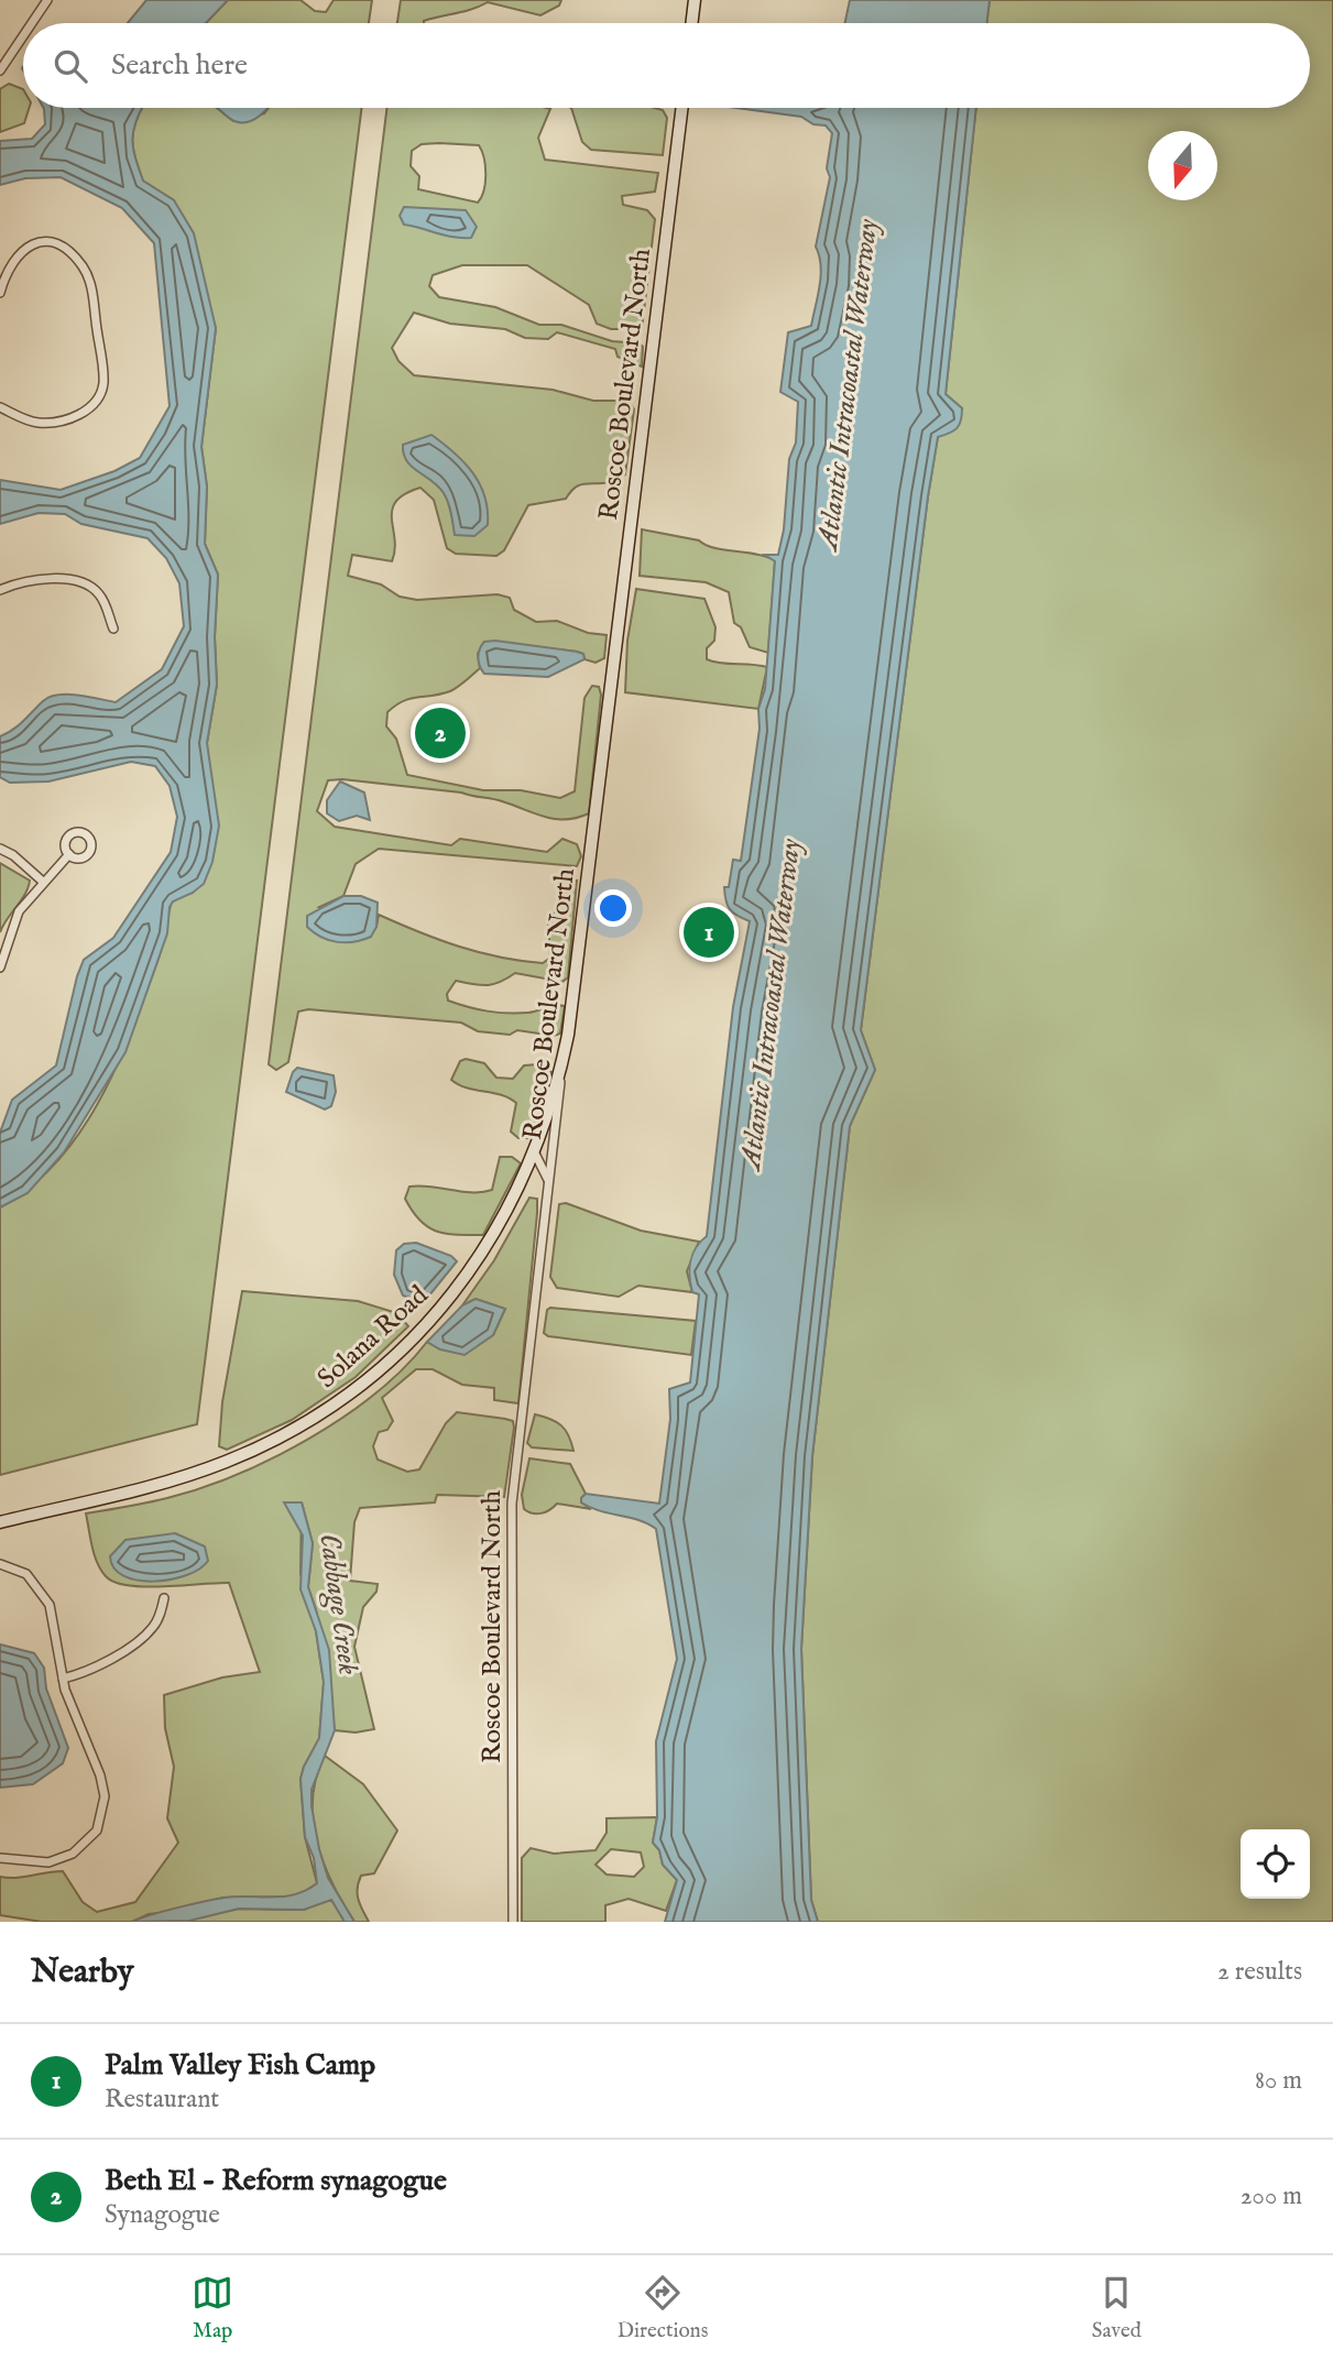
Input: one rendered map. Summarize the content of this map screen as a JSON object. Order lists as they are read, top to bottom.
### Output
{
  "streets": {
    "street": ["Roscoe Boulevard North", "Solana Road"]
  },
  "crossings": [
    ["Roscoe Boulevard North", "Solana Road"]
  ],
  "water": ["Atlantic Intracoastal Waterway", "Cabbage Creek"],
  "north": "bottom",
  "page": {
    "search": "Search here",
    "pins": ["2", "1"],
    "heading": ["Nearby", "2 results"],
    "list": [
      {
        "mark": "1",
        "name": "Palm Valley Fish Camp",
        "note": "Restaurant",
        "value": "80 m"
      },
      {
        "mark": "2",
        "name": "Beth El - Reform synagogue",
        "note": "Synagogue",
        "value": "200 m"
      }
    ],
    "nav": ["Map", "Directions", "Saved"]
  }
}
